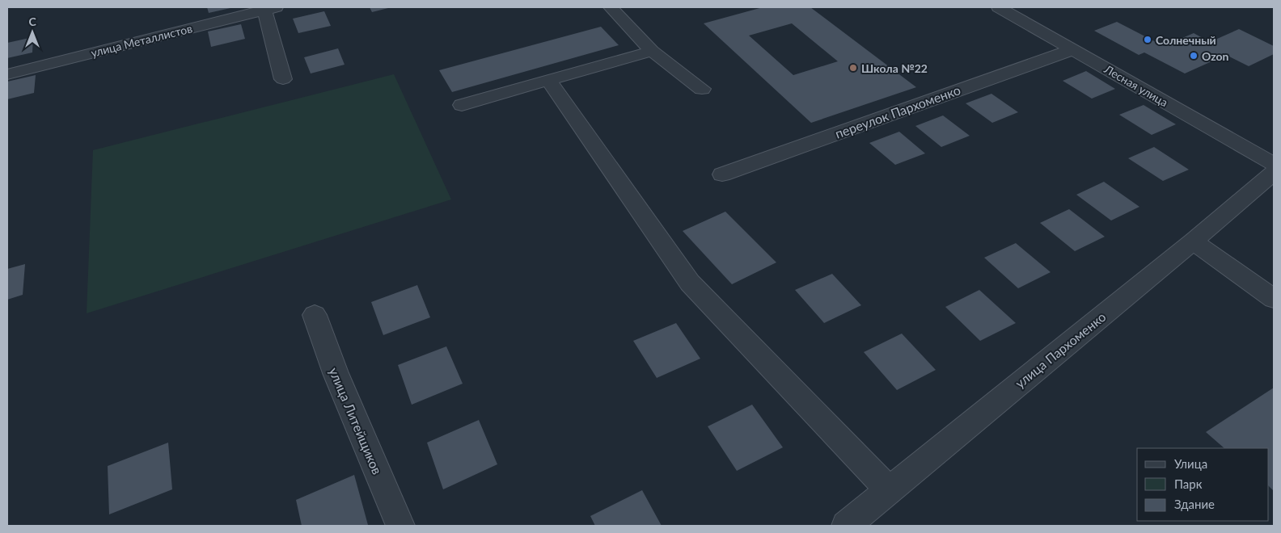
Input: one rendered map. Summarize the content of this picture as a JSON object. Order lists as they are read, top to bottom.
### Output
{
  "streets": {
    "street": [
      "улица Металлистов",
      "Лесная улица",
      "переулок Пархоменко",
      "улица Пархоменко",
      "улица Литейщиков"
    ]
  },
  "crossings": [
    ["Лесная улица", "переулок Пархоменко"]
  ],
  "places": ["Солнечный", "Ozon", "Школа №22"],
  "legend": ["Улица", "Парк", "Здание"],
  "north": "top"
}
